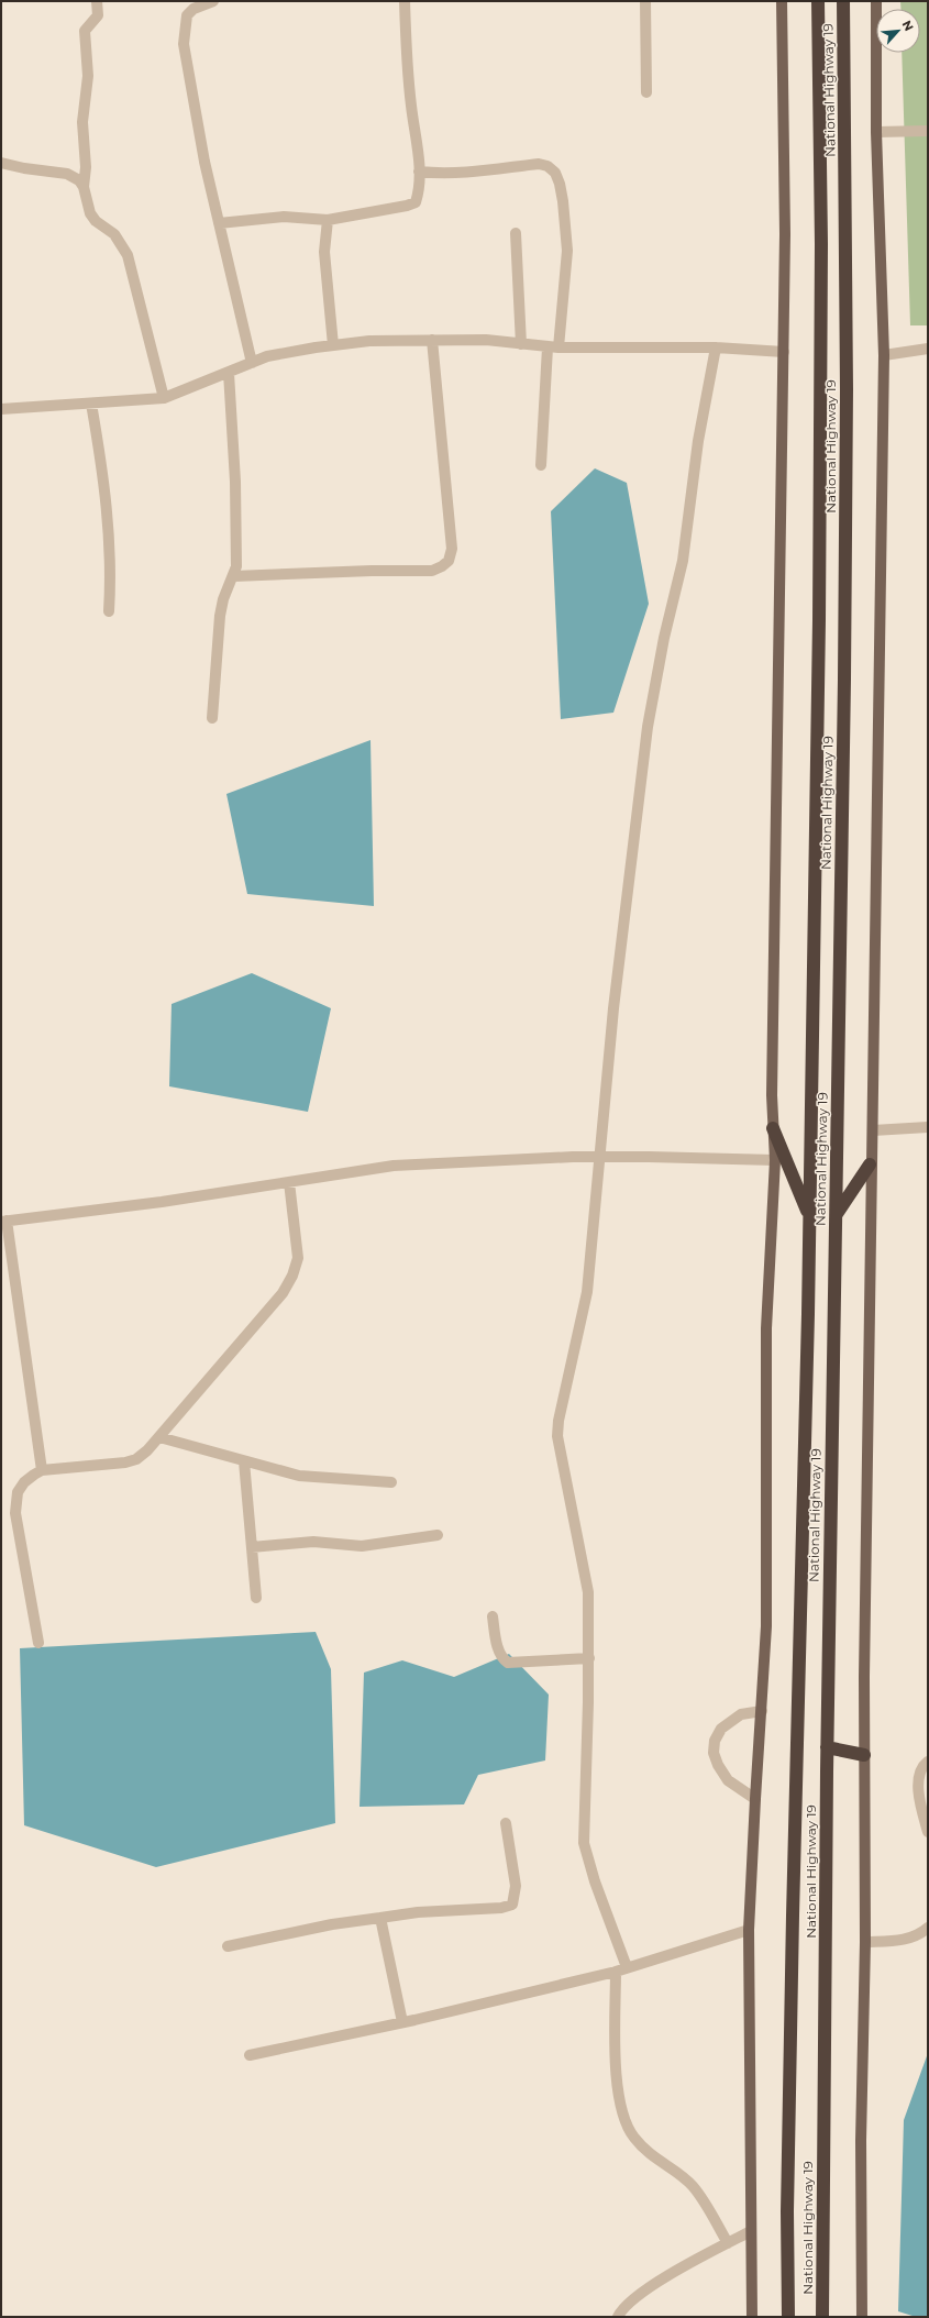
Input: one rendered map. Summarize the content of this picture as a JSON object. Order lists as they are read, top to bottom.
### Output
{
  "streets": {
    "highway": ["National Highway 19"]
  },
  "north": "top right"
}
